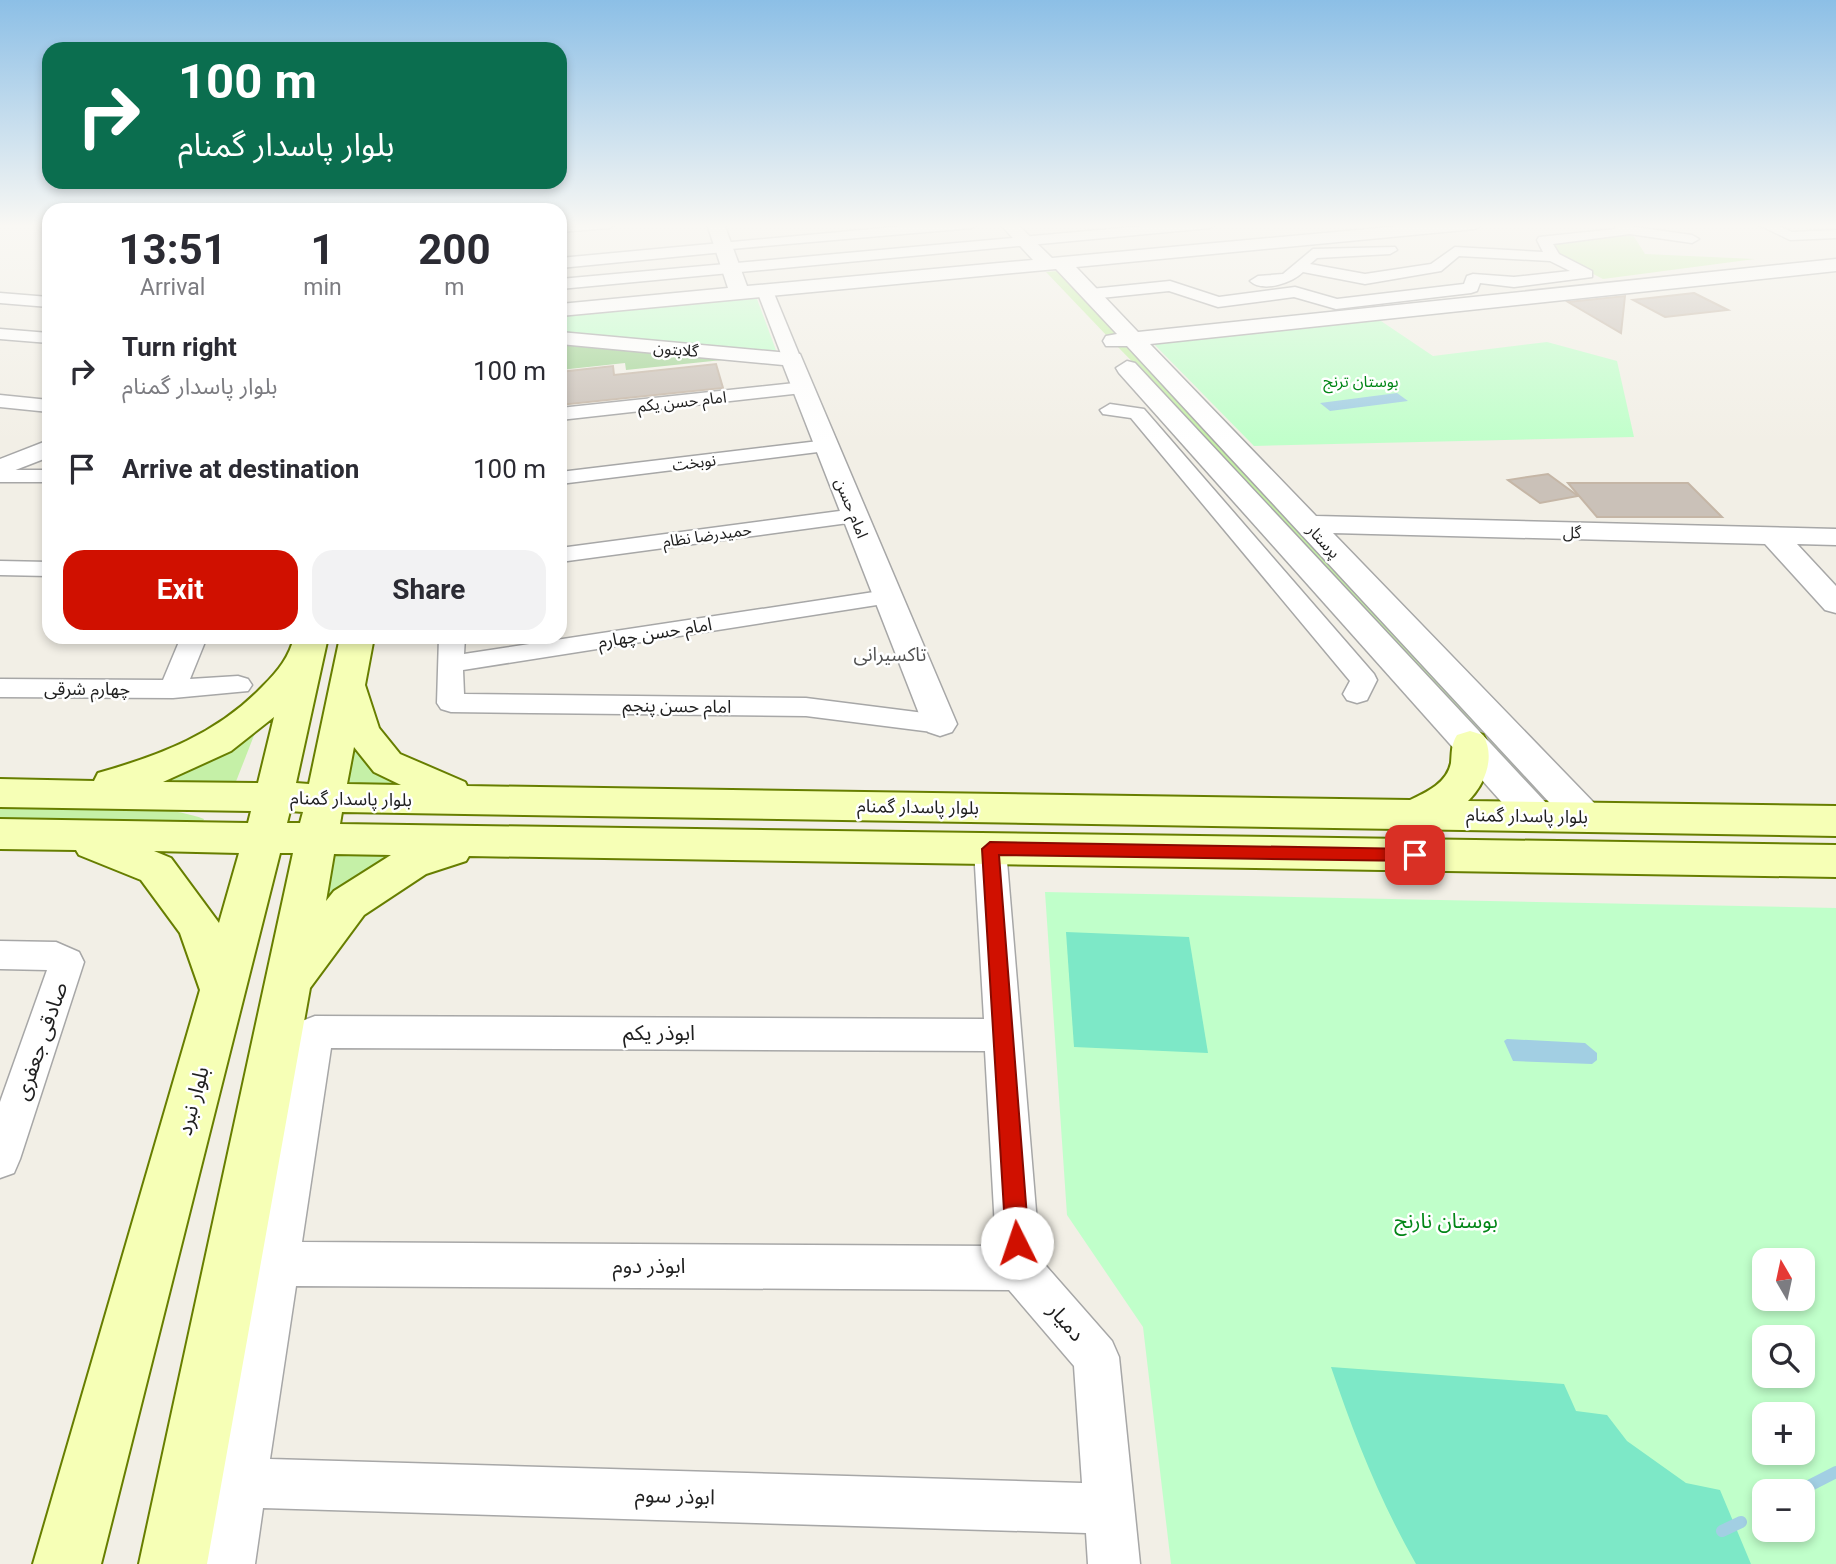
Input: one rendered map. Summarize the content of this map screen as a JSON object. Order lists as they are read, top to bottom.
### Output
{
  "streets": {
    "main road": ["بلوار پاسدار گمنام", "بلوار نبرد"],
    "street": [
      "گلابتون",
      "امام حسن یکم",
      "نوبخت",
      "امام حسن",
      "گل",
      "حمیدرضا نظام",
      "پرستار",
      "امام حسن چهارم",
      "چهارم شرقی",
      "امام حسن پنجم",
      "ابوذر یکم",
      "صادقی جعفری",
      "ابوذر دوم",
      "دمیار",
      "ابوذر سوم"
    ]
  },
  "crossings": [
    ["گلابتون", "امام حسن"],
    ["امام حسن یکم", "امام حسن"],
    ["نوبخت", "امام حسن"],
    ["امام حسن", "حمیدرضا نظام"],
    ["امام حسن", "امام حسن چهارم"],
    ["امام حسن", "امام حسن پنجم"],
    ["گل", "پرستار"],
    ["پرستار", "بلوار پاسدار گمنام"],
    ["امام حسن چهارم", "امام حسن پنجم"],
    ["بلوار پاسدار گمنام", "بلوار نبرد"],
    ["ابوذر یکم", "ابوذر دوم"],
    ["ابوذر دوم", "دمیار"],
    ["دمیار", "ابوذر سوم"]
  ],
  "districts": ["تاکسیرانی"],
  "parks": ["بوستان ترنج", "بوستان نارنج"],
  "north": "top",
  "page": {
    "turn": ["100 m", "بلوار پاسدار گمنام"],
    "eta": [
      "13:51",
      "Arrival",
      "1",
      "min",
      "200",
      "m"
    ],
    "list": [
      {
        "name": "Turn right",
        "note": "بلوار پاسدار گمنام",
        "value": "100 m"
      },
      {
        "name": "Arrive at destination",
        "value": "100 m"
      }
    ],
    "buttons": ["Exit", "Share"],
    "map_buttons": ["+", "−"]
  }
}
